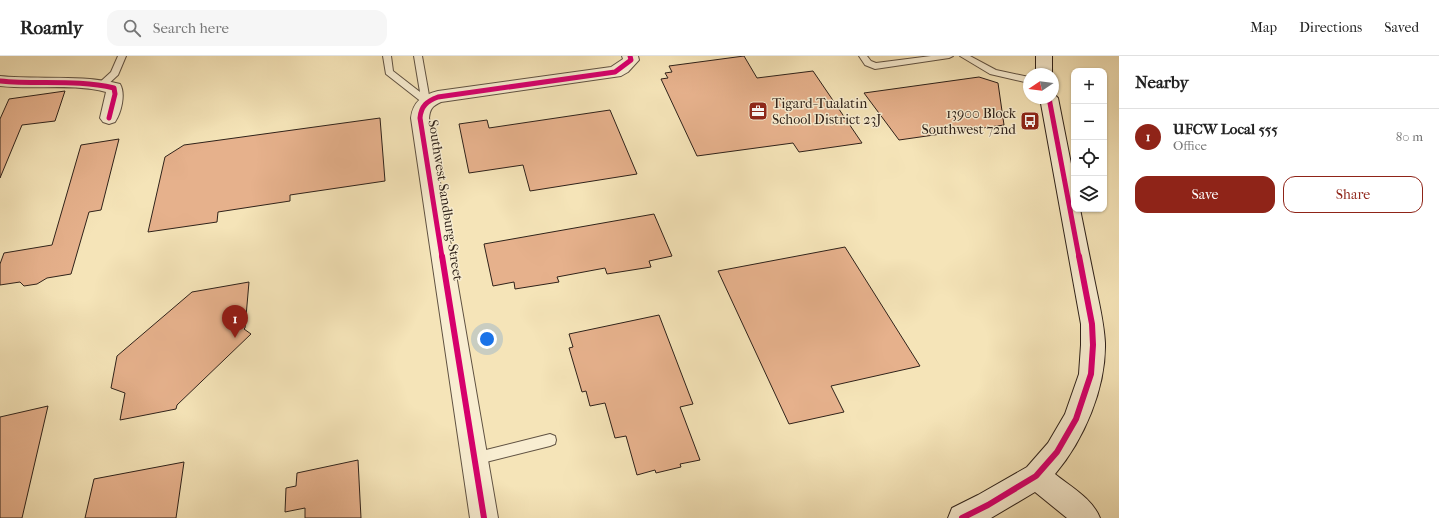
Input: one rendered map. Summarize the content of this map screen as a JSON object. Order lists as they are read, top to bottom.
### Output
{
  "streets": {
    "street": ["Southwest Sandburg Street"]
  },
  "places": {
    "office": ["Tigard-Tualatin School District 23J"],
    "bus stop": ["13900 Block Southwest 72nd"]
  },
  "north": "left",
  "page": {
    "header": "Roamly",
    "search": "Search here",
    "nav": ["Map", "Directions", "Saved"],
    "heading": "Nearby",
    "map_buttons": ["+", "−"],
    "list": [
      {
        "mark": "1",
        "name": "UFCW Local 555",
        "note": "Office",
        "value": "80 m"
      }
    ],
    "buttons": ["Save", "Share"],
    "pins": "1"
  }
}
